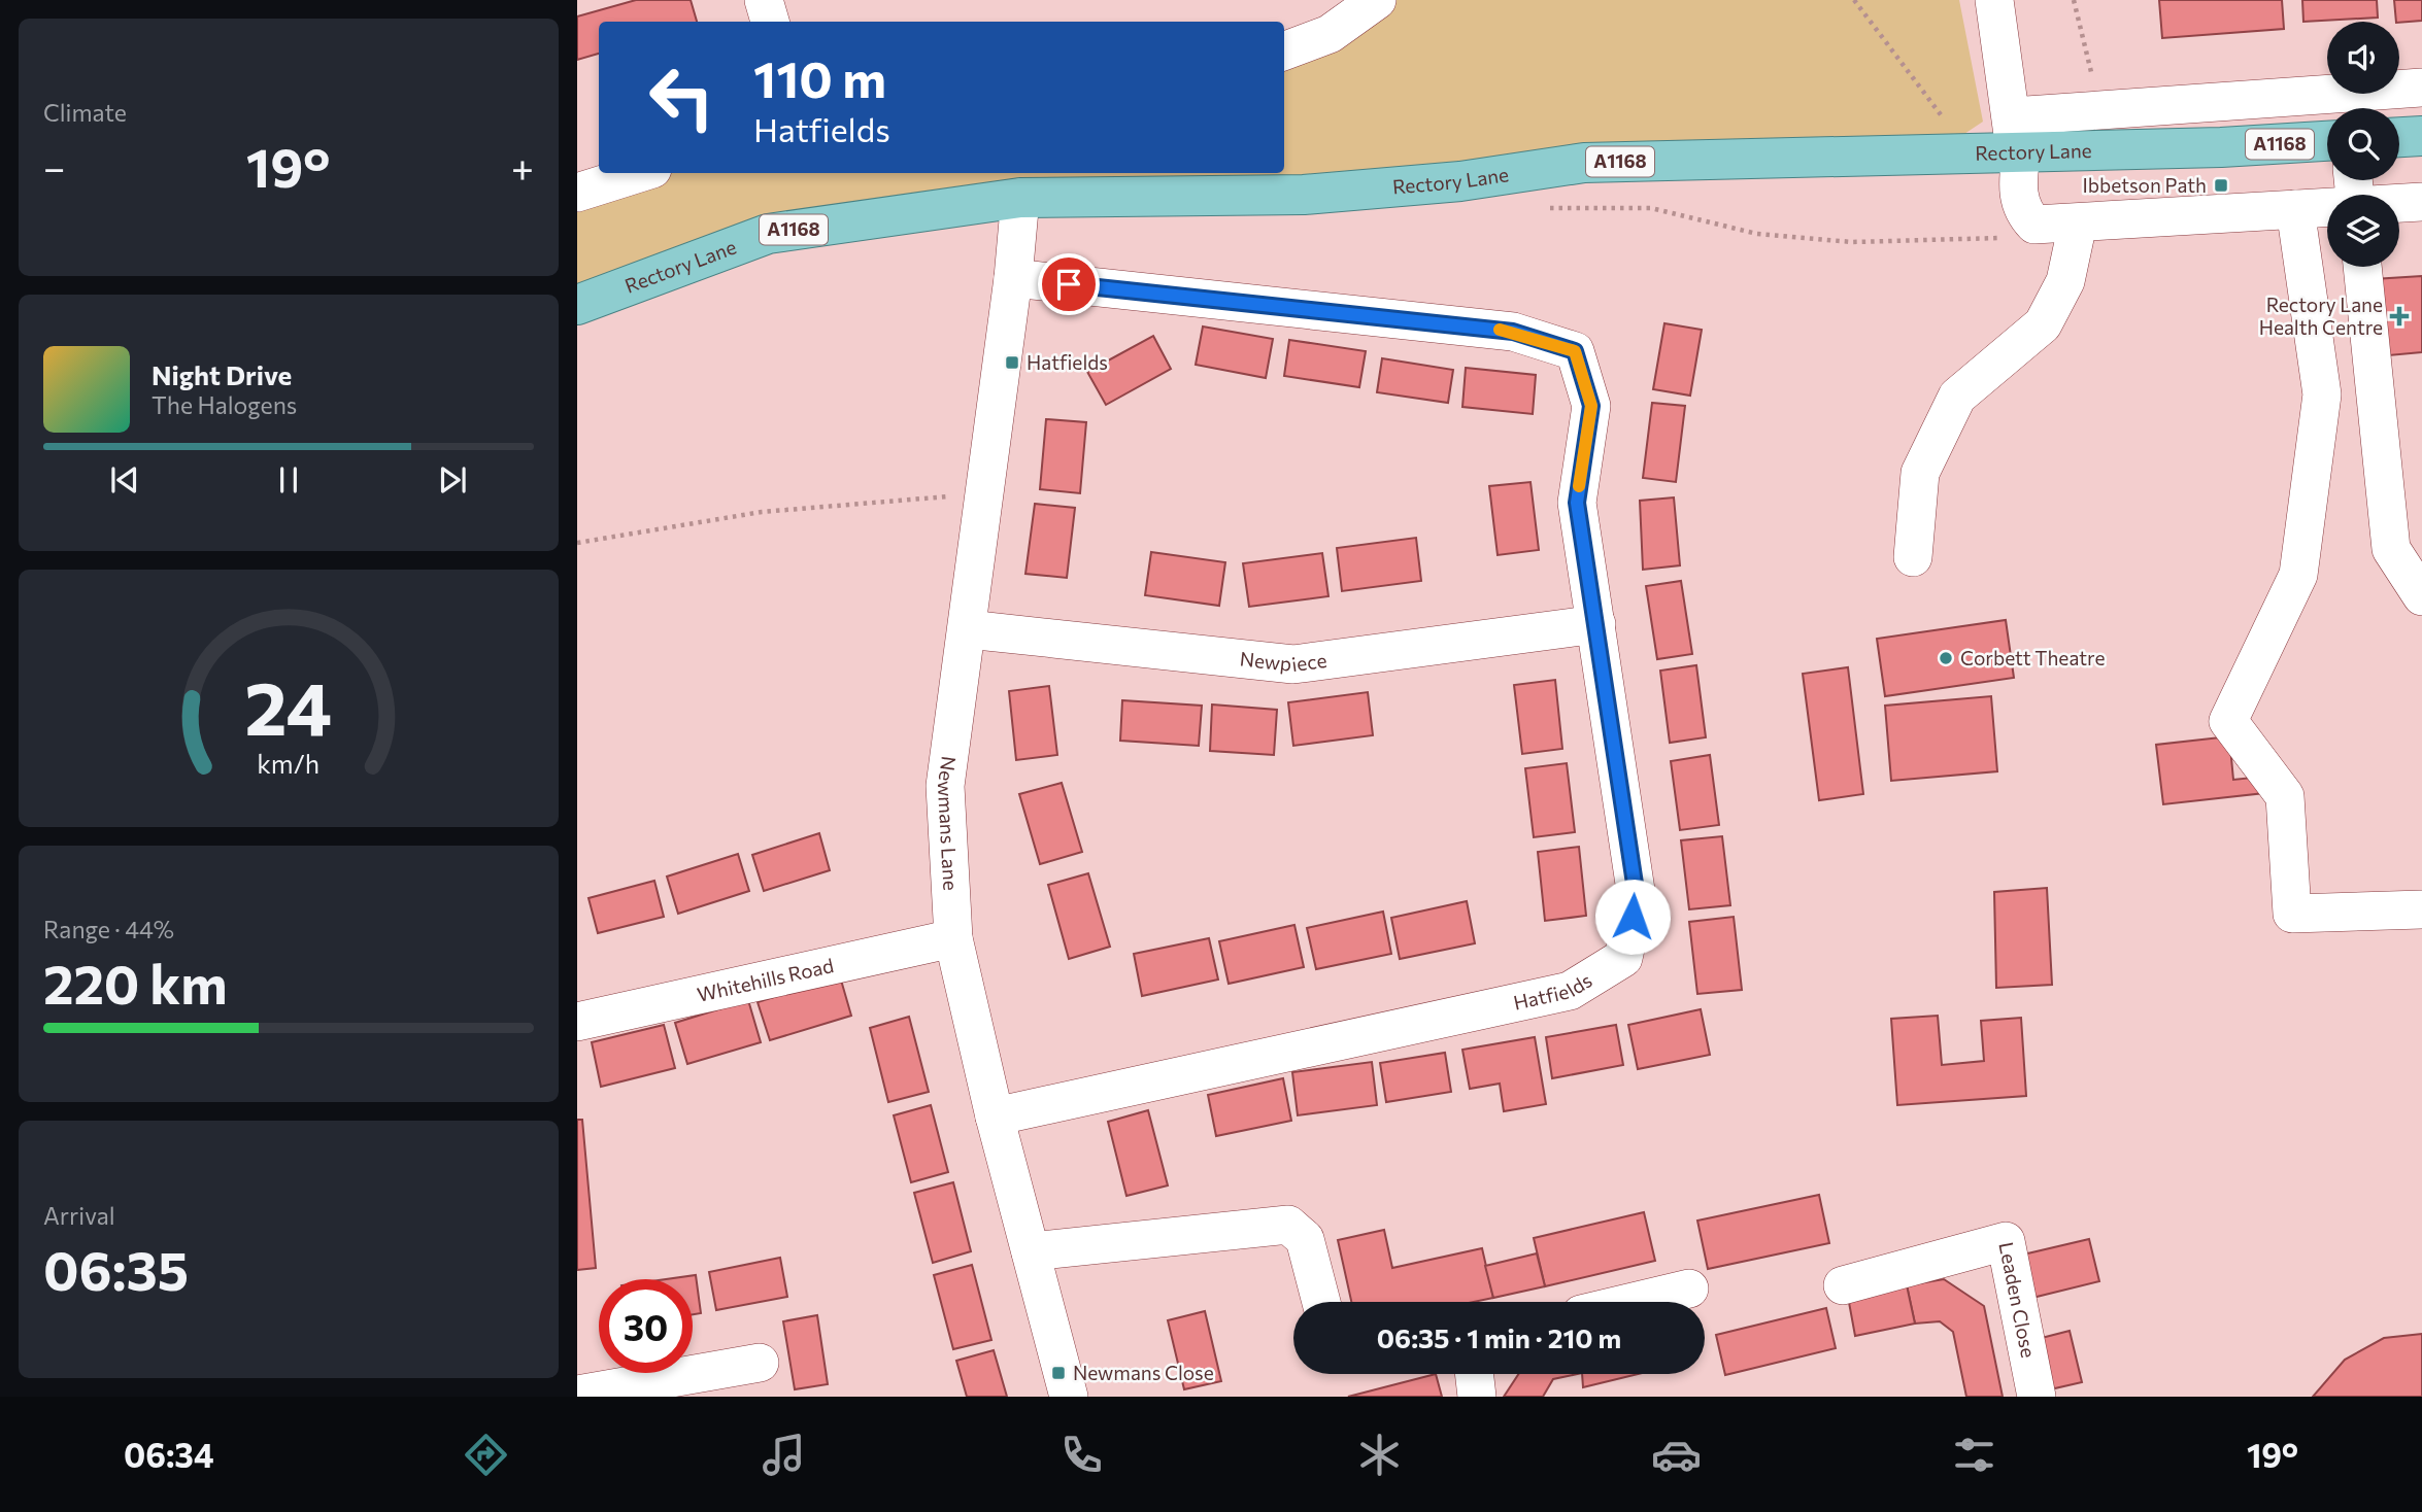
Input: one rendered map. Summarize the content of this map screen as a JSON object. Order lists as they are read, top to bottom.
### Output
{
  "streets": {
    "main road": ["A1168", "Rectory Lane"],
    "street": [
      "Newpiece",
      "Newmans Lane",
      "Whitehills Road",
      "Hatfields",
      "Leaden Close"
    ]
  },
  "crossings": [
    ["Rectory Lane", "Newmans Lane"],
    ["Newpiece", "Newmans Lane"],
    ["Newpiece", "Hatfields"],
    ["Newmans Lane", "Whitehills Road"],
    ["Newmans Lane", "Hatfields"]
  ],
  "places": {
    "transit": ["Ibbetson Path", "Hatfields", "Newmans Close"],
    "health": ["Rectory Lane Health Centre"],
    "other": ["Corbett Theatre"]
  },
  "page": {
    "tile": [
      "Climate",
      ["Range · 44%", "220 km"],
      ["Arrival", "06:35"]
    ],
    "turn": ["110 m", "Hatfields"],
    "heat": ["−", "19°", "+"],
    "song": ["Night Drive", "The Halogens"],
    "limit": "30",
    "trip": "06:35 · 1 min · 210 m",
    "tabs": ["06:34", "19°"],
    "gauge": ["24", "km/h"]
  }
}
